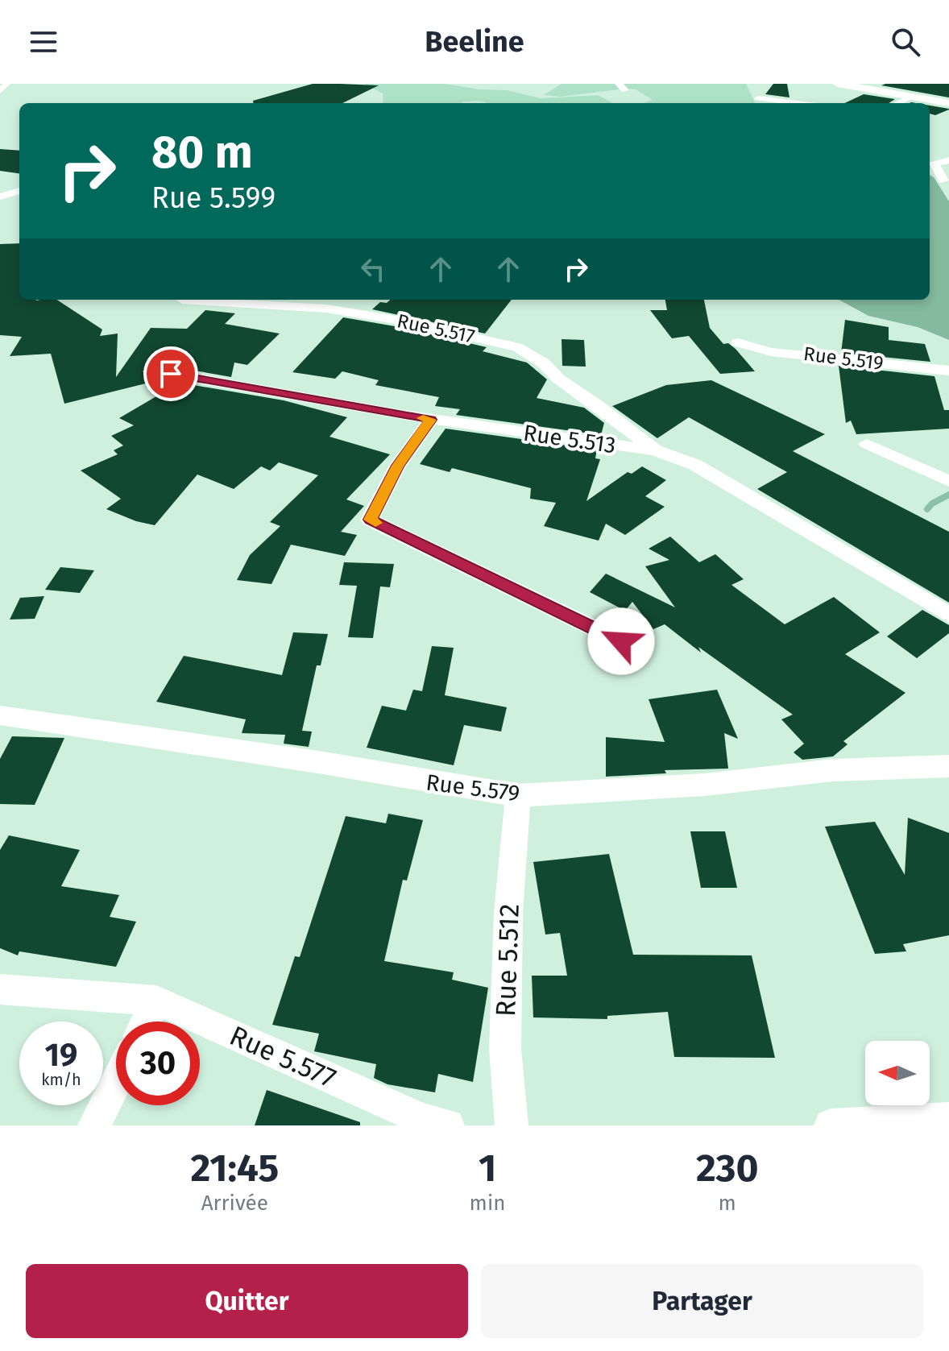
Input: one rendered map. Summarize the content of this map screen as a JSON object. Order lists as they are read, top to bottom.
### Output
{
  "streets": {
    "street": [
      "Rue 5.517",
      "Rue 5.519",
      "Rue 5.513",
      "Rue 5.579",
      "Rue 5.512",
      "Rue 5.577"
    ]
  },
  "crossings": [
    ["Rue 5.517", "Rue 5.513"],
    ["Rue 5.579", "Rue 5.512"]
  ],
  "north": "left",
  "page": {
    "header": "Beeline",
    "turn": ["80 m", "Rue 5.599"],
    "speed": "19 km/h",
    "limit": "30",
    "eta": [
      "21:45",
      "Arrivée",
      "1",
      "min",
      "230",
      "m"
    ],
    "buttons": ["Quitter", "Partager"]
  }
}
